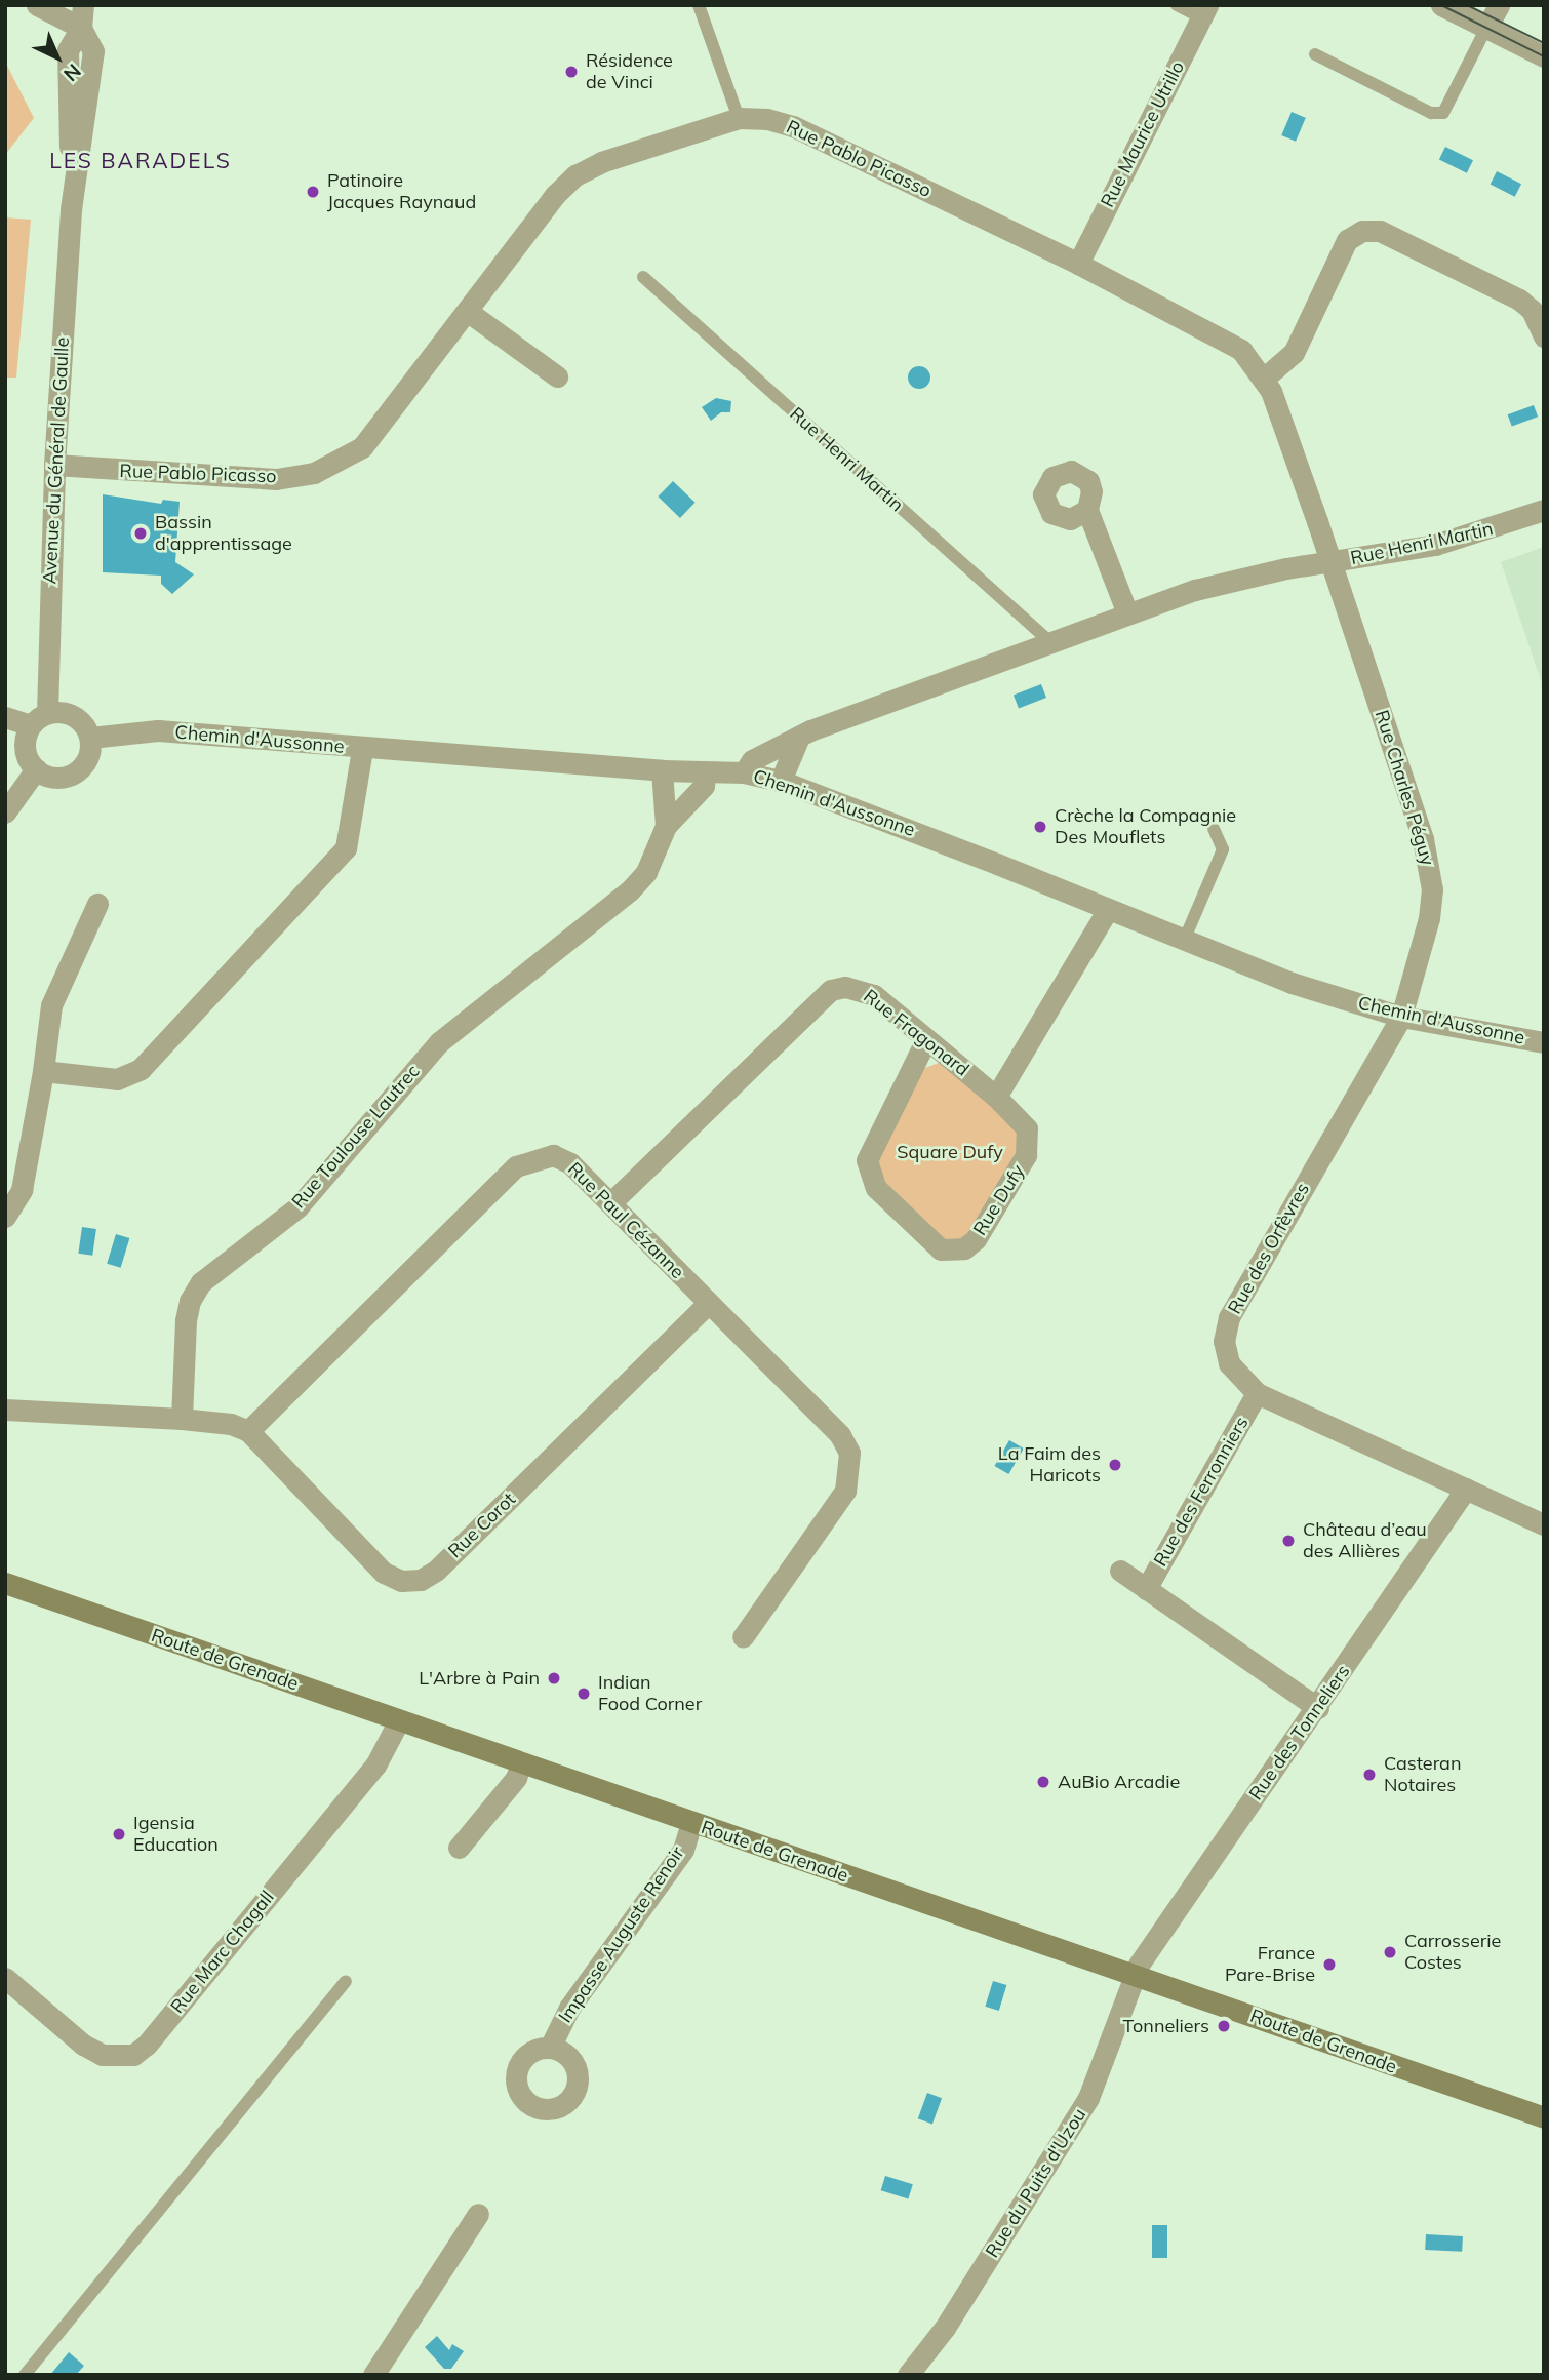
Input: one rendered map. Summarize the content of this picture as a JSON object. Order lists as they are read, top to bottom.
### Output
{
  "streets": {
    "main road": ["Route de Grenade"],
    "street": [
      "Rue Maurice Utrillo",
      "Rue Pablo Picasso",
      "Rue Henri Martin",
      "Avenue du Général de Gaulle",
      "Chemin d'Aussonne",
      "Rue Charles Péguy",
      "Rue Fragonard",
      "Rue Toulouse Lautrec",
      "Rue Dufy",
      "Rue Paul Cézanne",
      "Rue des Orfèvres",
      "Rue des Ferronniers",
      "Rue Corot",
      "Rue des Tonneliers",
      "Impasse Auguste Renoir",
      "Rue Marc Chagall",
      "Rue du Puits d'Uzou"
    ]
  },
  "crossings": [
    ["Rue Maurice Utrillo", "Rue Pablo Picasso"],
    ["Rue Pablo Picasso", "Rue Henri Martin"],
    ["Rue Pablo Picasso", "Avenue du Général de Gaulle"],
    ["Rue Pablo Picasso", "Rue Charles Péguy"],
    ["Rue Henri Martin", "Chemin d'Aussonne"],
    ["Rue Henri Martin", "Rue Charles Péguy"],
    ["Avenue du Général de Gaulle", "Chemin d'Aussonne"],
    ["Chemin d'Aussonne", "Rue Charles Péguy"],
    ["Chemin d'Aussonne", "Rue Toulouse Lautrec"],
    ["Chemin d'Aussonne", "Rue des Orfèvres"],
    ["Rue Charles Péguy", "Rue des Orfèvres"],
    ["Rue Fragonard", "Rue Dufy"],
    ["Rue Fragonard", "Rue Paul Cézanne"],
    ["Rue Paul Cézanne", "Rue Corot"],
    ["Rue des Orfèvres", "Rue des Ferronniers"],
    ["Rue des Orfèvres", "Rue des Tonneliers"],
    ["Rue des Ferronniers", "Rue des Tonneliers"],
    ["Route de Grenade", "Rue des Tonneliers"],
    ["Route de Grenade", "Impasse Auguste Renoir"],
    ["Route de Grenade", "Rue Marc Chagall"],
    ["Route de Grenade", "Rue du Puits d'Uzou"],
    ["Rue des Tonneliers", "Rue du Puits d'Uzou"]
  ],
  "districts": ["LES BARADELS"],
  "parks": ["Square Dufy"],
  "places": [
    "Résidence de Vinci",
    "Patinoire Jacques Raynaud",
    "Bassin d'apprentissage",
    "Crèche la Compagnie Des Mouflets",
    "La Faim des Haricots",
    "Château d’eau des Allières",
    "L'Arbre à Pain",
    "Indian Food Corner",
    "Casteran Notaires",
    "AuBio Arcadie",
    "Igensia Education",
    "Carrosserie Costes",
    "France Pare-Brise",
    "Tonneliers"
  ],
  "north": "bottom right"
}
